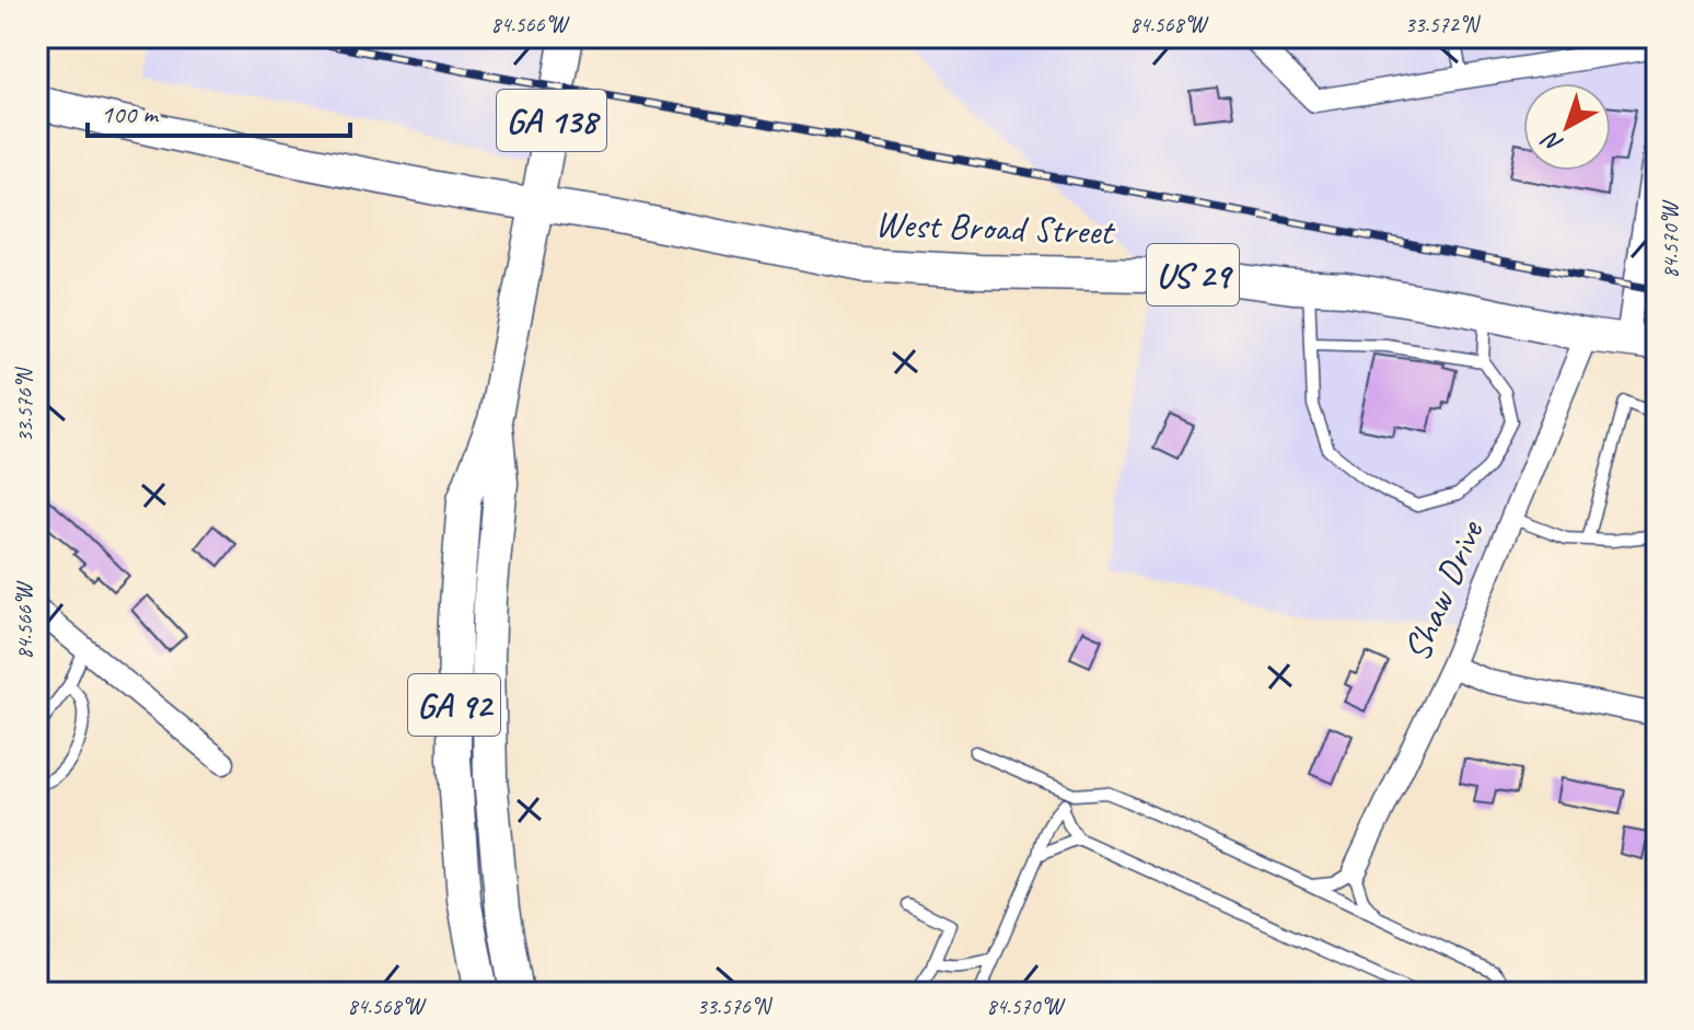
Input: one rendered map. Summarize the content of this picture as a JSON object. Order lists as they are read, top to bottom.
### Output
{
  "streets": {
    "main road": [
      "GA 138",
      "West Broad Street",
      "US 29",
      "GA 92"
    ],
    "street": ["Shaw Drive"]
  },
  "crossings": [
    ["GA 138", "West Broad Street"],
    ["GA 138", "US 29"],
    ["GA 138", "GA 92"],
    ["West Broad Street", "US 29"],
    ["West Broad Street", "Shaw Drive"],
    ["West Broad Street", "GA 92"],
    ["US 29", "GA 92"]
  ],
  "scale_bar": "100 m",
  "north": "bottom left",
  "coordinates": [
    "84.566°W",
    "84.568°W",
    "33.572°N",
    "84.570°W",
    "33.576°N"
  ]
}
